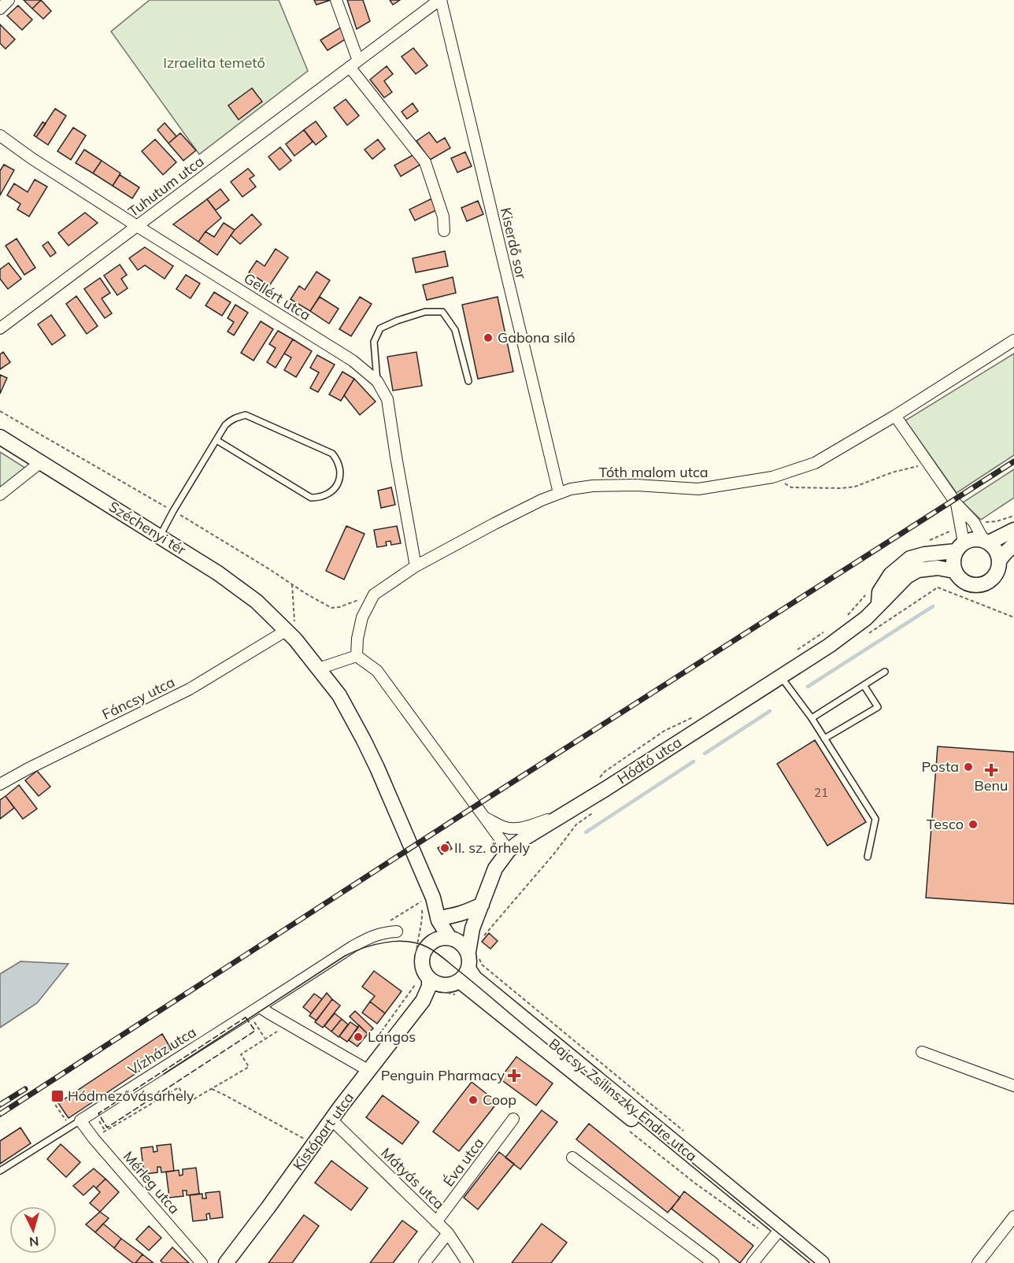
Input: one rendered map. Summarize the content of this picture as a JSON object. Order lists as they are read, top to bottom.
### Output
{
  "streets": {
    "street": [
      "Tuhutum utca",
      "Kiserdő sor",
      "Gellért utca",
      "Tóth malom utca",
      "Széchenyi tér",
      "Fáncsy utca",
      "Hódtó utca",
      "Vízház utca",
      "Bajcsy-Zsilinszky Endre utca",
      "Kistópart utca",
      "Éva utca",
      "Mátyás utca",
      "Mérleg utca"
    ]
  },
  "crossings": [
    ["Tuhutum utca", "Kiserdő sor"],
    ["Tuhutum utca", "Gellért utca"],
    ["Kiserdő sor", "Tóth malom utca"],
    ["Gellért utca", "Tóth malom utca"],
    ["Széchenyi tér", "Fáncsy utca"],
    ["Hódtó utca", "Bajcsy-Zsilinszky Endre utca"],
    ["Hódtó utca", "Kistópart utca"],
    ["Vízház utca", "Mérleg utca"],
    ["Bajcsy-Zsilinszky Endre utca", "Kistópart utca"],
    ["Kistópart utca", "Mátyás utca"],
    ["Éva utca", "Mátyás utca"]
  ],
  "parks": ["Izraelita temető"],
  "places": {
    "other": [
      "Gabona siló",
      "Posta",
      "Tesco",
      "II. sz. őrhely",
      "Lángos",
      "Coop"
    ],
    "health": ["Benu", "Penguin Pharmacy"],
    "transit": ["Hódmezővásárhely"]
  },
  "house_numbers": ["21"],
  "north": "bottom"
}
